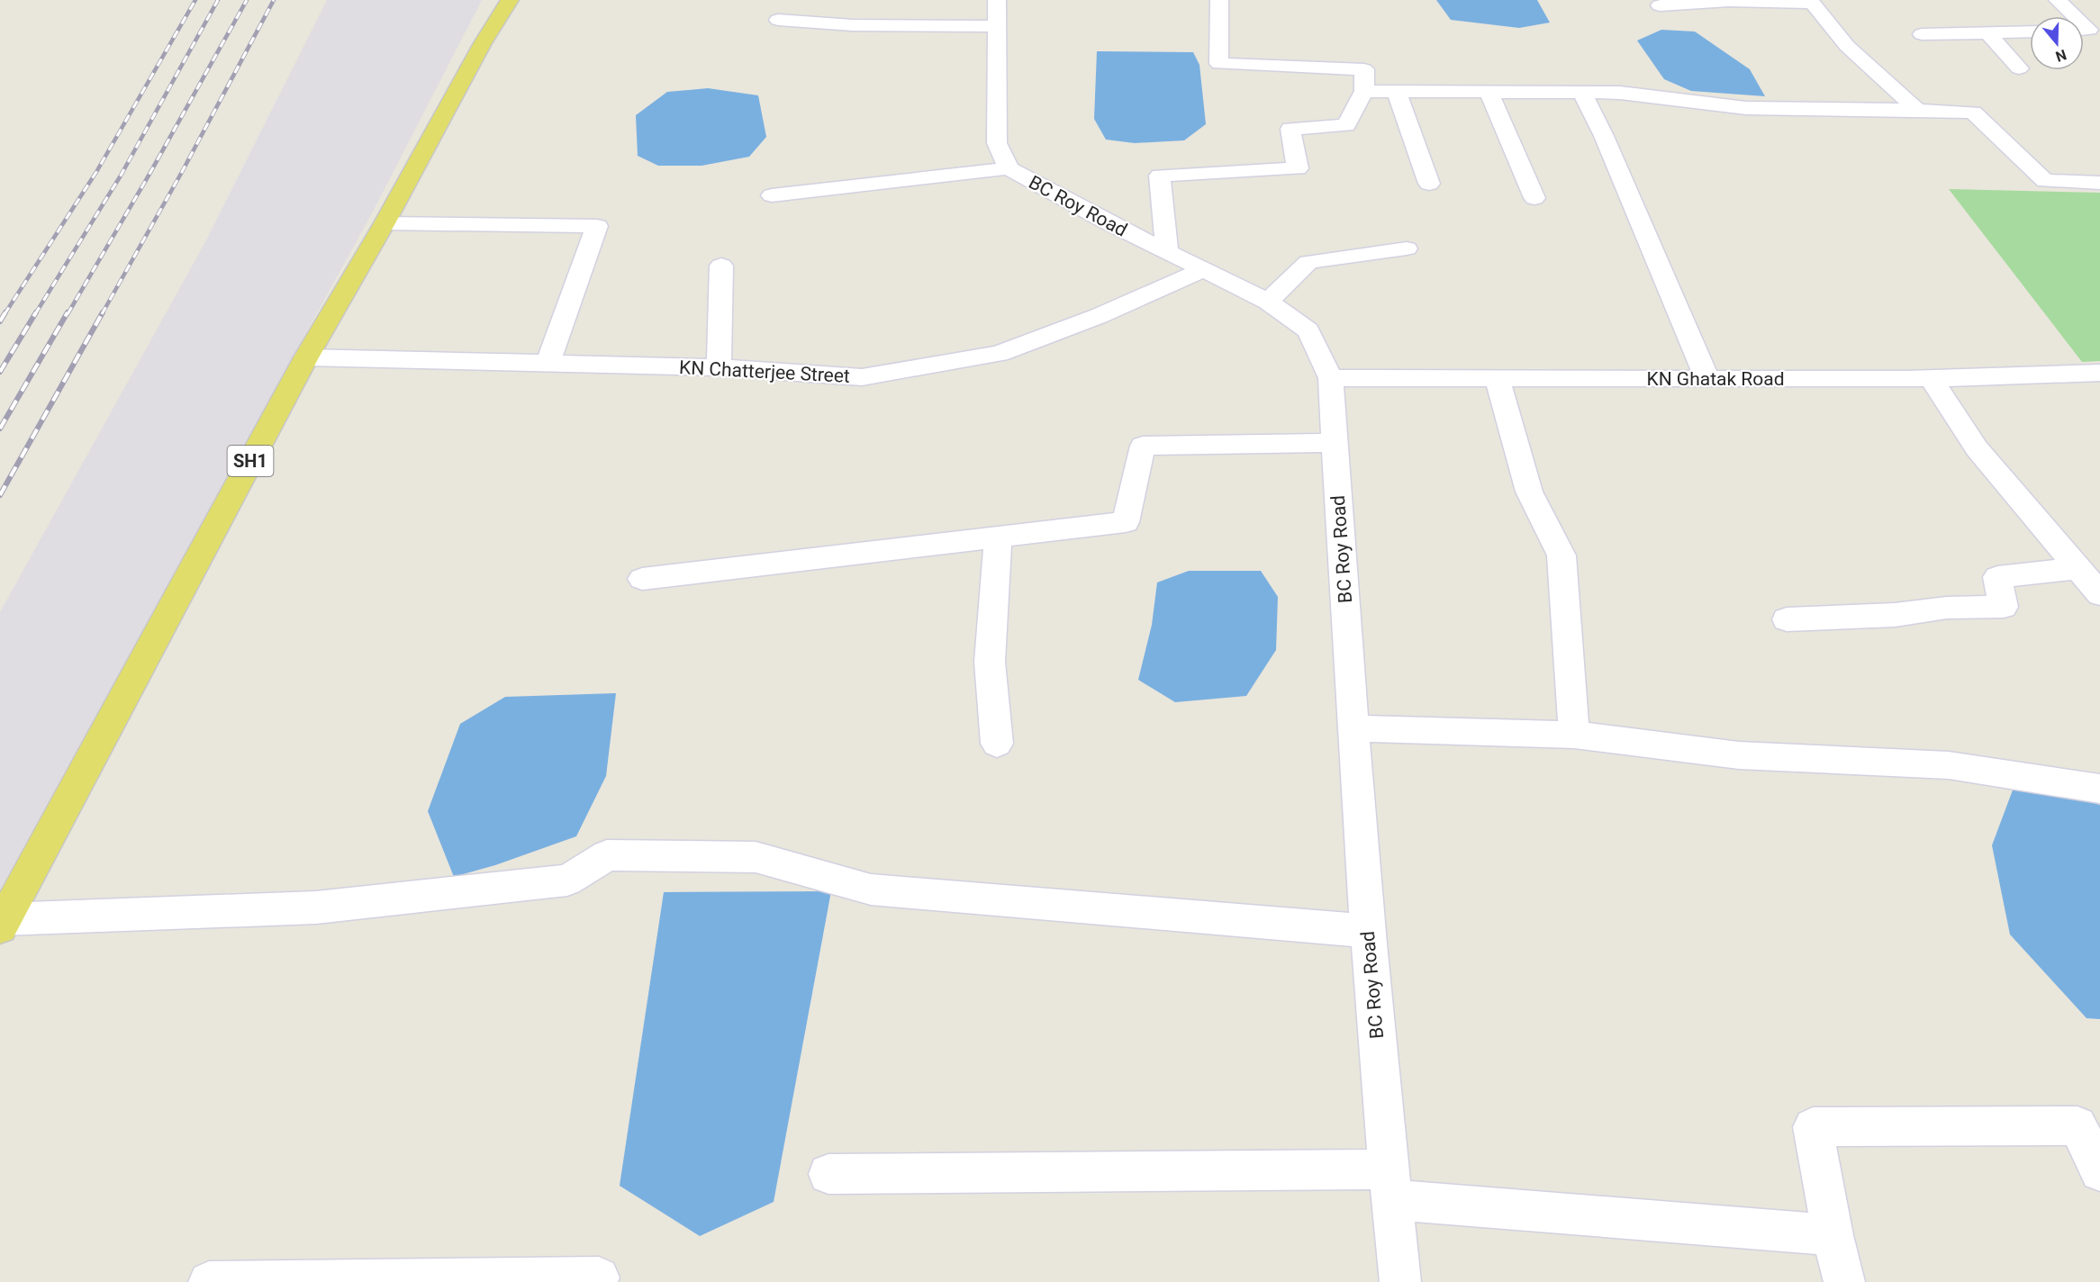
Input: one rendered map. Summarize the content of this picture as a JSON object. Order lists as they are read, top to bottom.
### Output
{
  "streets": {
    "main road": ["SH1"],
    "street": ["BC Roy Road", "KN Chatterjee Street", "KN Ghatak Road"]
  },
  "crossings": [
    ["BC Roy Road", "KN Chatterjee Street"],
    ["BC Roy Road", "KN Ghatak Road"],
    ["KN Chatterjee Street", "SH1"]
  ],
  "north": "bottom"
}
